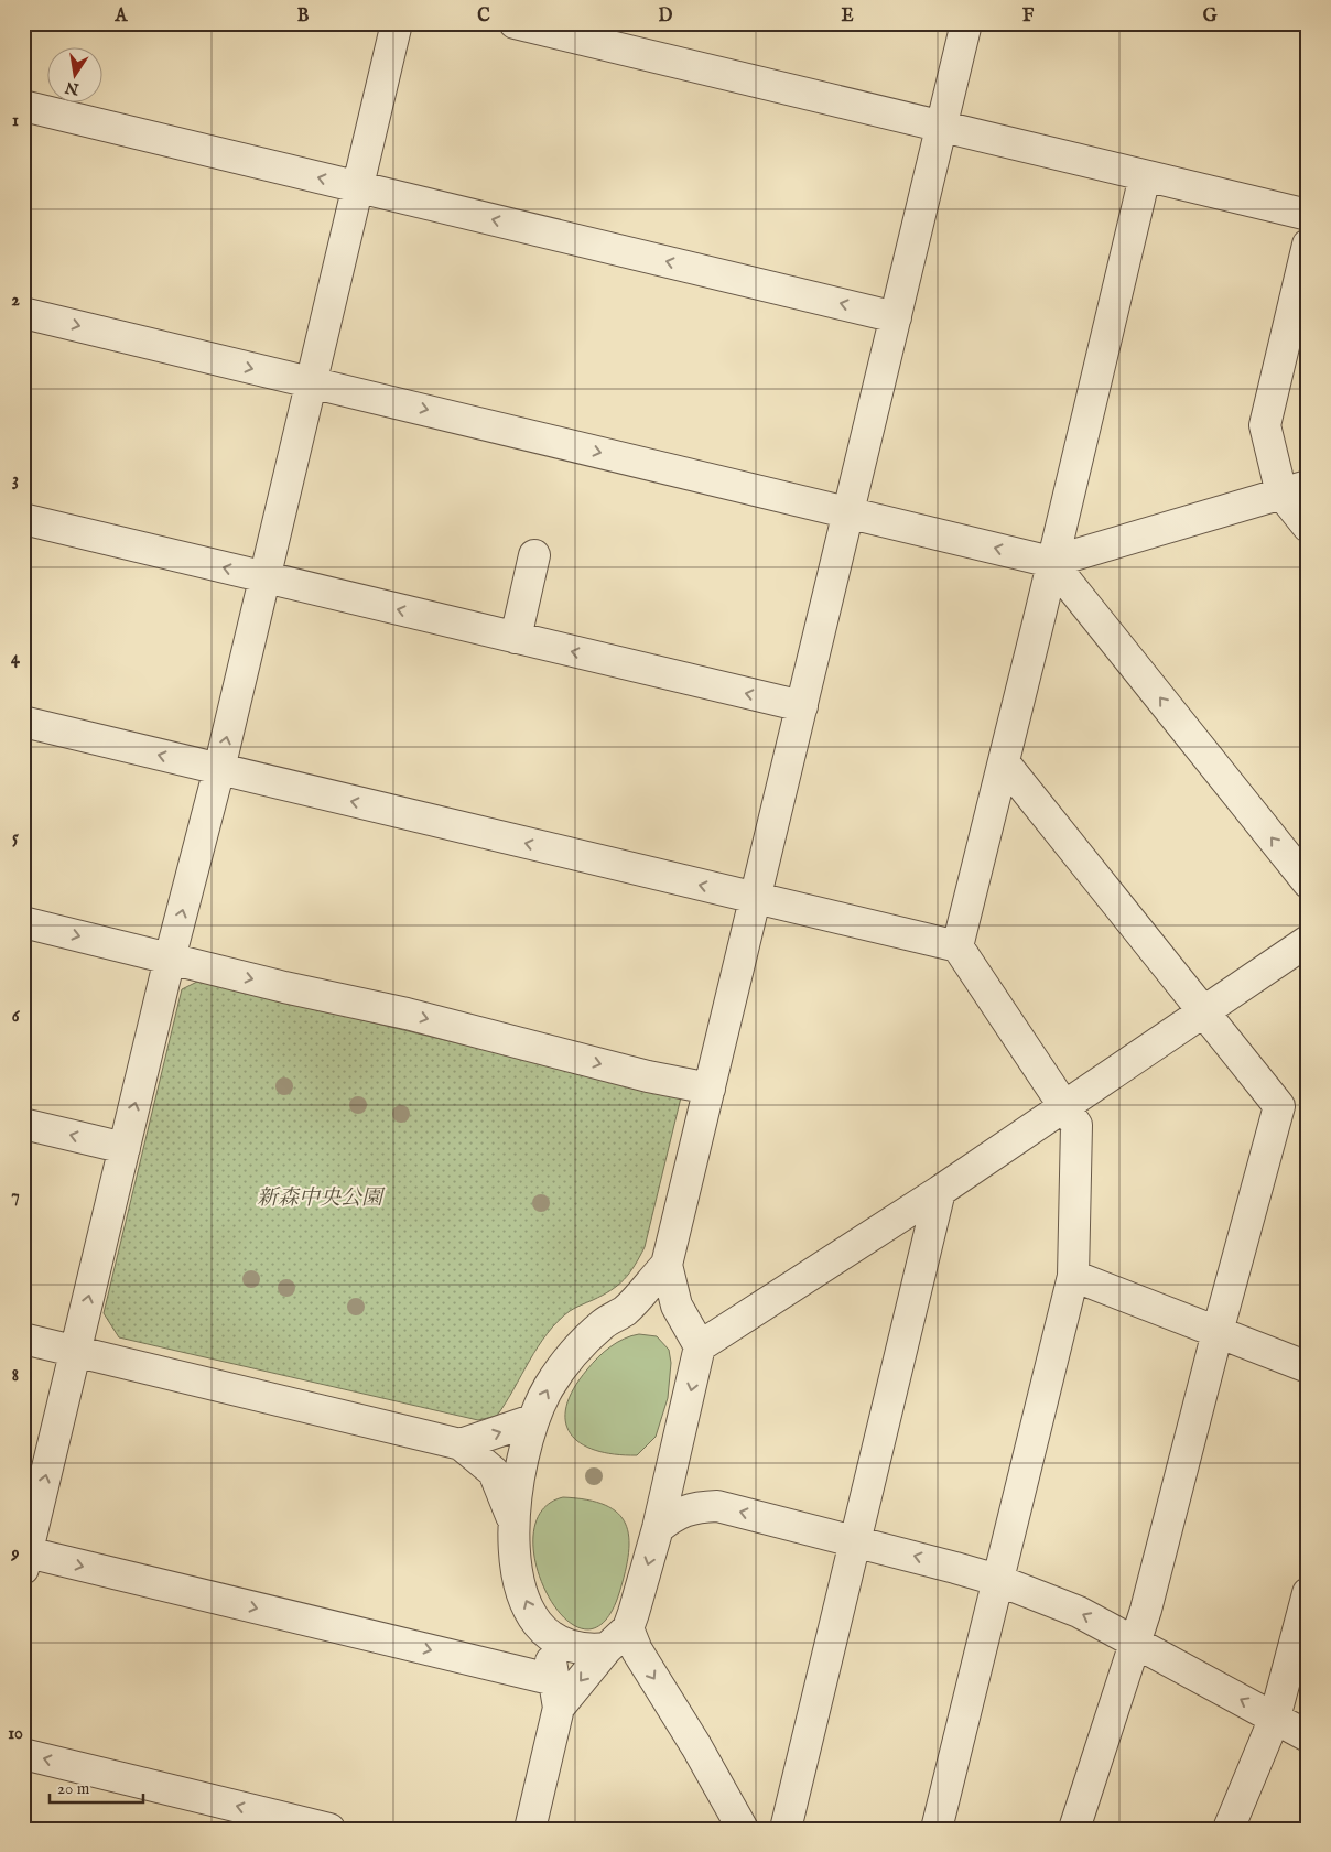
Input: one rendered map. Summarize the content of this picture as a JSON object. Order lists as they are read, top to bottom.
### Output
{
  "parks": ["新森中央公園"],
  "scale_bar": "20 m",
  "north": "bottom",
  "grid": {
    "columns": [
      "A",
      "B",
      "C",
      "D",
      "E",
      "F",
      "G"
    ],
    "rows": [
      "1",
      "2",
      "3",
      "4",
      "5",
      "6",
      "7",
      "8",
      "9",
      "10"
    ]
  }
}
